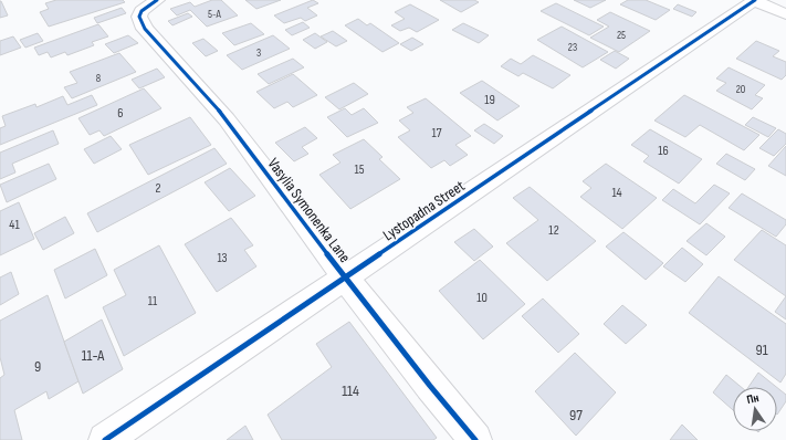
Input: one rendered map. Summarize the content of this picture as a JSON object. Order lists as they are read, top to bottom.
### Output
{
  "streets": {
    "street": ["Vasylia Symonenka Lane", "Lystopadna Street"]
  },
  "crossings": [
    ["Vasylia Symonenka Lane", "Lystopadna Street"]
  ],
  "house_numbers": [
    "5-А",
    "25",
    "23",
    "3",
    "8",
    "20",
    "19",
    "6",
    "17",
    "16",
    "15",
    "2",
    "14",
    "41",
    "12",
    "13",
    "10",
    "11",
    "91",
    "11-А",
    "9",
    "114",
    "97"
  ],
  "north": "top"
}
